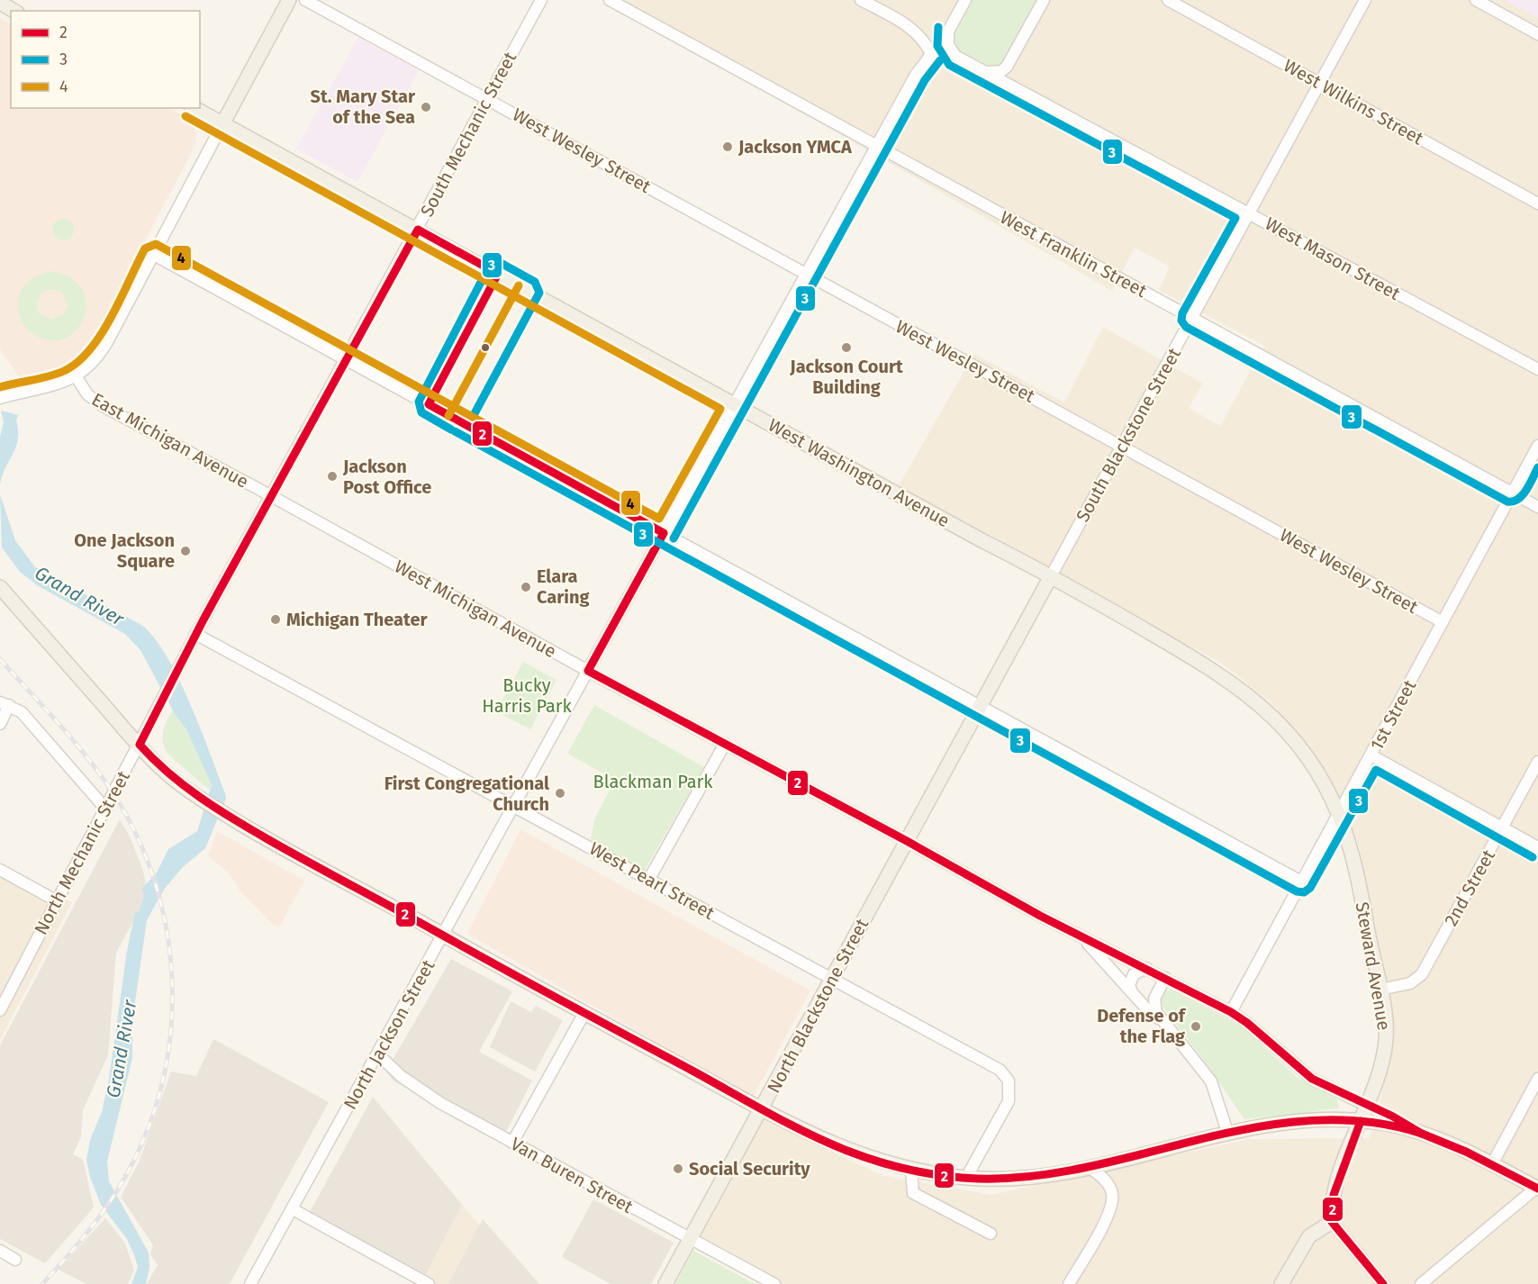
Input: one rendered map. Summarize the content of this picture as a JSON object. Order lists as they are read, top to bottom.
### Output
{
  "streets": {
    "main road": [
      "South Blackstone Street",
      "West Washington Avenue",
      "Steward Avenue",
      "North Blackstone Street"
    ],
    "street": [
      "West Wilkins Street",
      "South Mechanic Street",
      "West Wesley Street",
      "West Franklin Street",
      "West Mason Street",
      "East Michigan Avenue",
      "West Michigan Avenue",
      "1st Street",
      "North Mechanic Street",
      "West Pearl Street",
      "2nd Street",
      "North Jackson Street",
      "Van Buren Street"
    ]
  },
  "crossings": [
    ["West Wilkins Street", "South Blackstone Street"],
    ["South Mechanic Street", "West Wesley Street"],
    ["South Mechanic Street", "East Michigan Avenue"],
    ["South Mechanic Street", "West Washington Avenue"],
    ["South Mechanic Street", "West Michigan Avenue"],
    ["South Mechanic Street", "North Mechanic Street"],
    ["West Wesley Street", "South Blackstone Street"],
    ["West Wesley Street", "1st Street"],
    ["West Wesley Street", "North Jackson Street"],
    ["West Franklin Street", "South Blackstone Street"],
    ["West Franklin Street", "1st Street"],
    ["West Franklin Street", "North Jackson Street"],
    ["West Mason Street", "South Blackstone Street"],
    ["West Mason Street", "North Jackson Street"],
    ["South Blackstone Street", "West Washington Avenue"],
    ["South Blackstone Street", "West Michigan Avenue"],
    ["South Blackstone Street", "North Blackstone Street"],
    ["East Michigan Avenue", "West Michigan Avenue"],
    ["East Michigan Avenue", "North Mechanic Street"],
    ["West Washington Avenue", "Steward Avenue"],
    ["West Washington Avenue", "North Jackson Street"],
    ["West Michigan Avenue", "1st Street"],
    ["West Michigan Avenue", "North Mechanic Street"],
    ["West Michigan Avenue", "Steward Avenue"],
    ["West Michigan Avenue", "North Blackstone Street"],
    ["West Michigan Avenue", "North Jackson Street"],
    ["1st Street", "Steward Avenue"],
    ["North Mechanic Street", "West Pearl Street"],
    ["West Pearl Street", "North Blackstone Street"],
    ["West Pearl Street", "North Jackson Street"],
    ["2nd Street", "Steward Avenue"],
    ["North Blackstone Street", "Van Buren Street"],
    ["North Jackson Street", "Van Buren Street"]
  ],
  "water": ["Grand River"],
  "parks": ["Bucky Harris Park", "Blackman Park"],
  "places": [
    "St. Mary Star of the Sea",
    "Jackson YMCA",
    "Jackson Court Building",
    "Jackson Post Office",
    "One Jackson Square",
    "Elara Caring",
    "Michigan Theater",
    "First Congregational Church",
    "Defense of the Flag",
    "Social Security"
  ],
  "lines": ["transit line 3", "transit line 4", "transit line 2"],
  "legend": ["2", "3", "4"]
}
